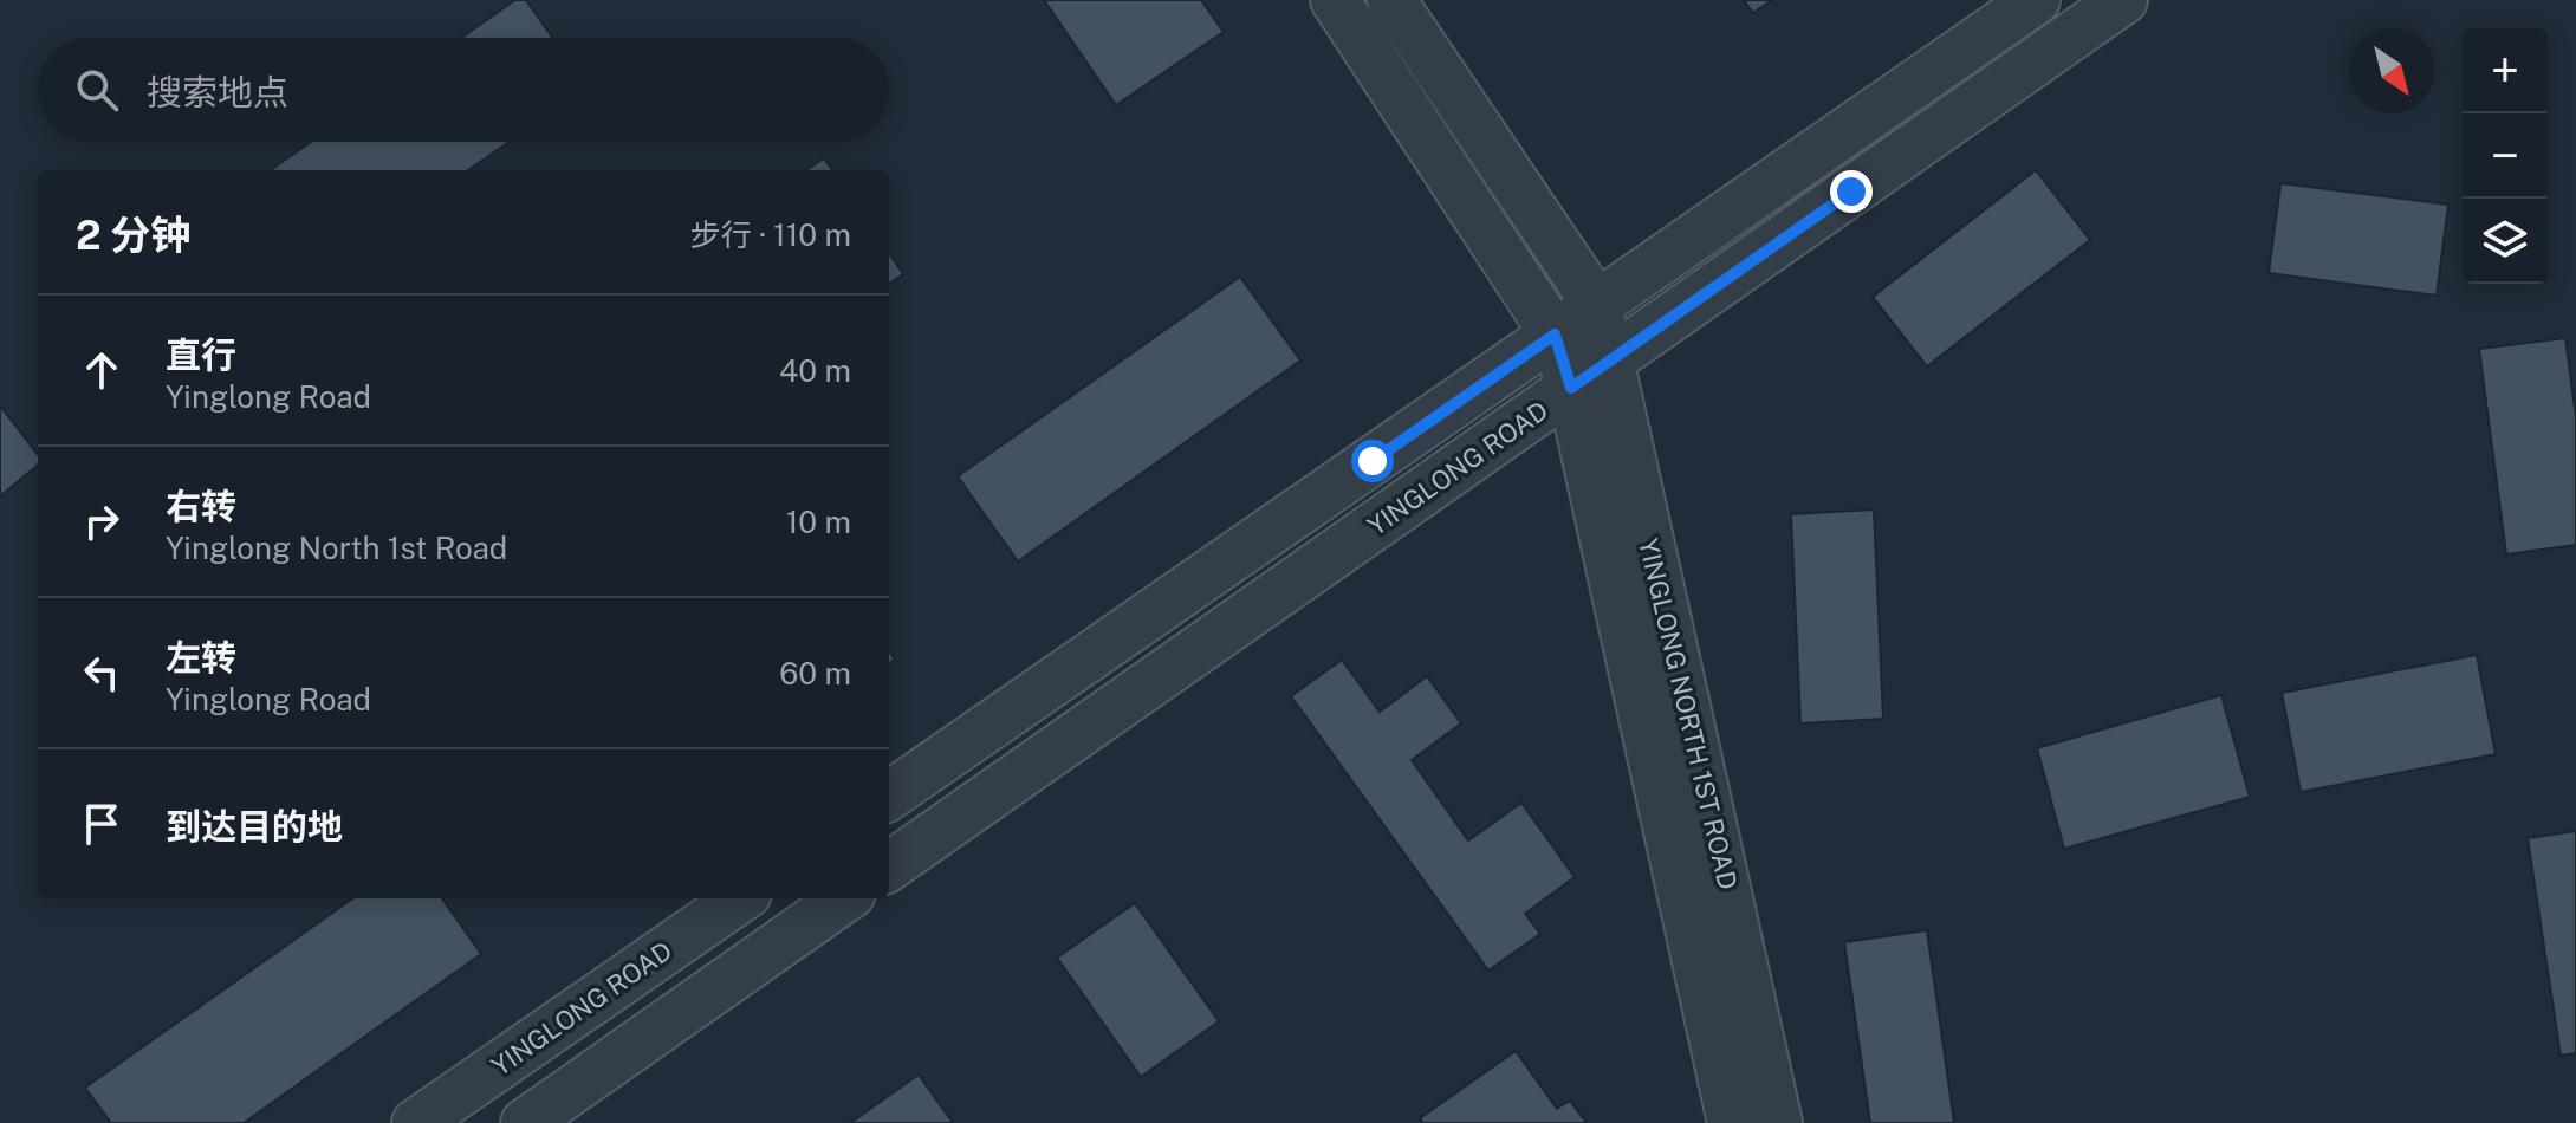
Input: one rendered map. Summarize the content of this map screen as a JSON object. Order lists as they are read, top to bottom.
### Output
{
  "streets": {
    "street": ["YINGLONG ROAD", "YINGLONG NORTH 1ST ROAD"]
  },
  "crossings": [
    ["YINGLONG ROAD", "YINGLONG NORTH 1ST ROAD"]
  ],
  "north": "bottom right",
  "page": {
    "map_buttons": ["+", "−"],
    "search": "搜索地点",
    "heading": ["2 分钟", "步行 · 110 m"],
    "list": [
      ["直行", "Yinglong Road", "40 m"],
      ["右转", "Yinglong North 1st Road", "10 m"],
      ["左转", "Yinglong Road", "60 m"],
      "到达目的地"
    ]
  }
}
